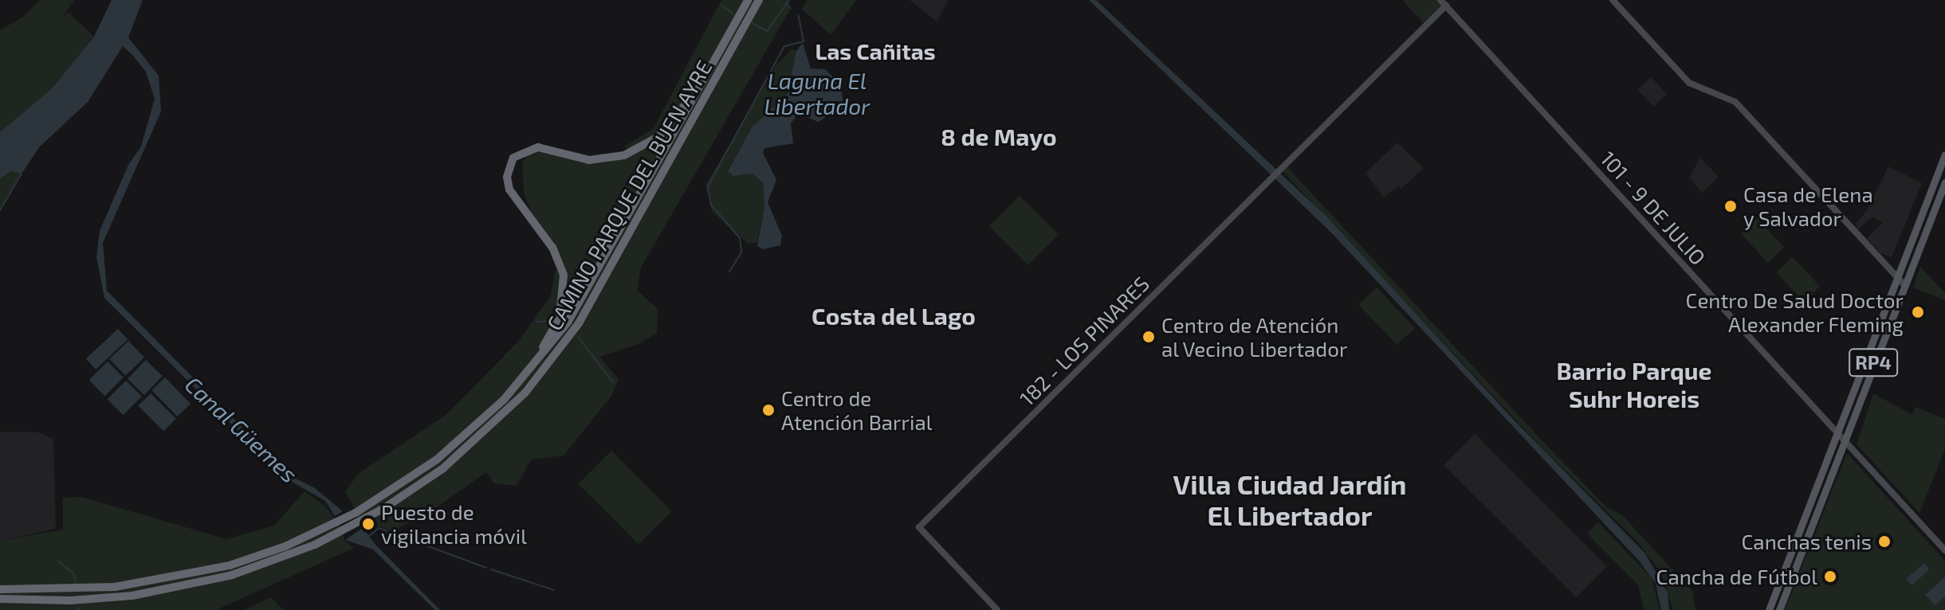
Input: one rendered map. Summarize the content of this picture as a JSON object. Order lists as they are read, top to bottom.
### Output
{
  "streets": {
    "highway": ["CAMINO PARQUE DEL BUEN AYRE"],
    "main road": ["RP4"],
    "street": ["101 - 9 DE JULIO", "182 - LOS PINARES"]
  },
  "crossings": [
    ["101 - 9 DE JULIO", "182 - LOS PINARES"],
    ["101 - 9 DE JULIO", "RP4"]
  ],
  "districts": [
    "Las Cañitas",
    "8 de Mayo",
    "Costa del Lago",
    "Barrio Parque Suhr Horeis",
    "Villa Ciudad Jardín El Libertador"
  ],
  "water": ["Laguna El Libertador", "Canal Güemes"],
  "places": [
    "Casa de Elena y Salvador",
    "Centro De Salud Doctor Alexander Fleming",
    "Centro de Atención al Vecino Libertador",
    "Centro de Atención Barrial",
    "Puesto de vigilancia móvil",
    "Canchas tenis",
    "Cancha de Fútbol"
  ]
}
